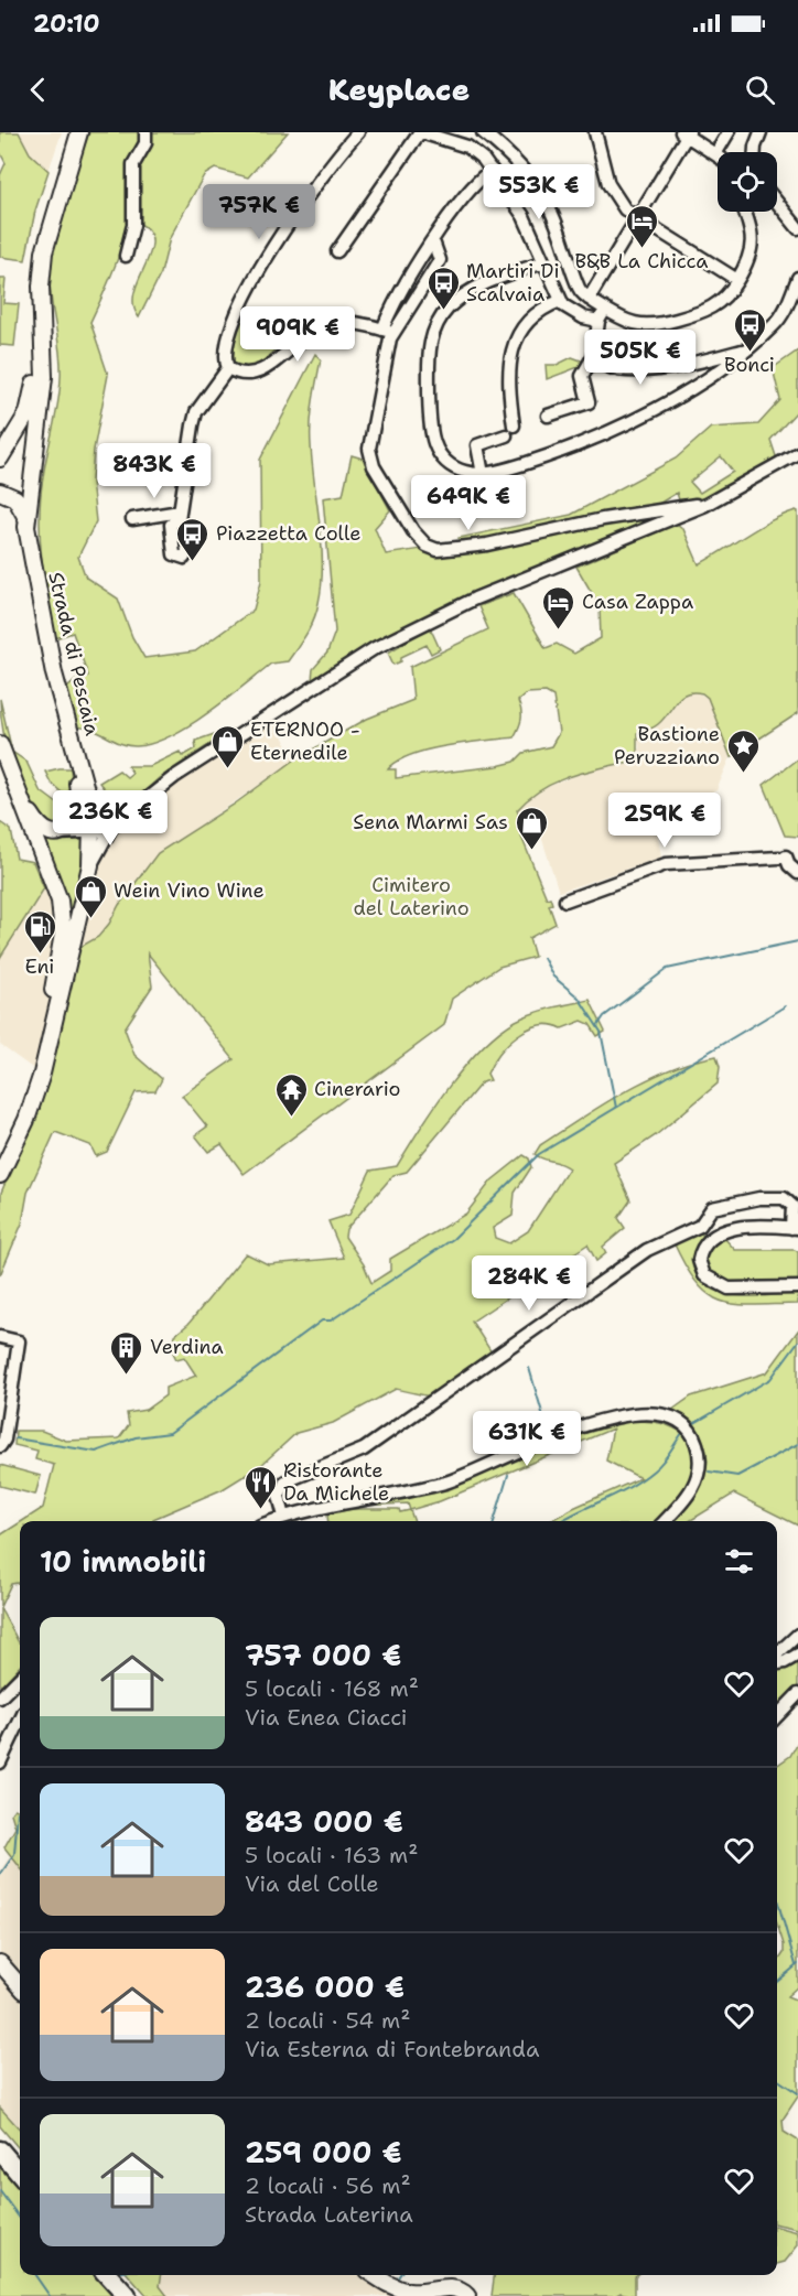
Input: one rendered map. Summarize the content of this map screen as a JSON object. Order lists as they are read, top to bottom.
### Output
{
  "streets": {
    "main road": ["Strada di Pescaia"]
  },
  "parks": ["Cimitero del Laterino"],
  "places": {
    "hotel": ["B&B La Chicca", "Casa Zappa"],
    "bus stop": ["Martiri Di Scalvaia", "Bonci", "Piazzetta Colle"],
    "shop": ["ETERNOO - Eternedile", "Sena Marmi Sas", "Wein Vino Wine"],
    "place": ["Bastione Peruzziano"],
    "fuel station": ["Eni"],
    "temple": ["Cinerario"],
    "building": ["Verdina"],
    "restaurant": ["Ristorante Da Michele"]
  },
  "page": {
    "status": "20:10",
    "header": "Keyplace",
    "price": [
      "553K €",
      "757K €",
      "909K €",
      "505K €",
      "843K €",
      "649K €",
      "236K €",
      "259K €",
      "284K €",
      "631K €"
    ],
    "heading": "10 immobili",
    "list": [
      {
        "name": "757 000 €",
        "note": "5 locali · 168 m² · Via Enea Ciacci"
      },
      {
        "name": "843 000 €",
        "note": "5 locali · 163 m² · Via del Colle"
      },
      {
        "name": "236 000 €",
        "note": "2 locali · 54 m² · Via Esterna di Fontebranda"
      },
      {
        "name": "259 000 €",
        "note": "2 locali · 56 m² · Strada Laterina"
      }
    ]
  }
}
